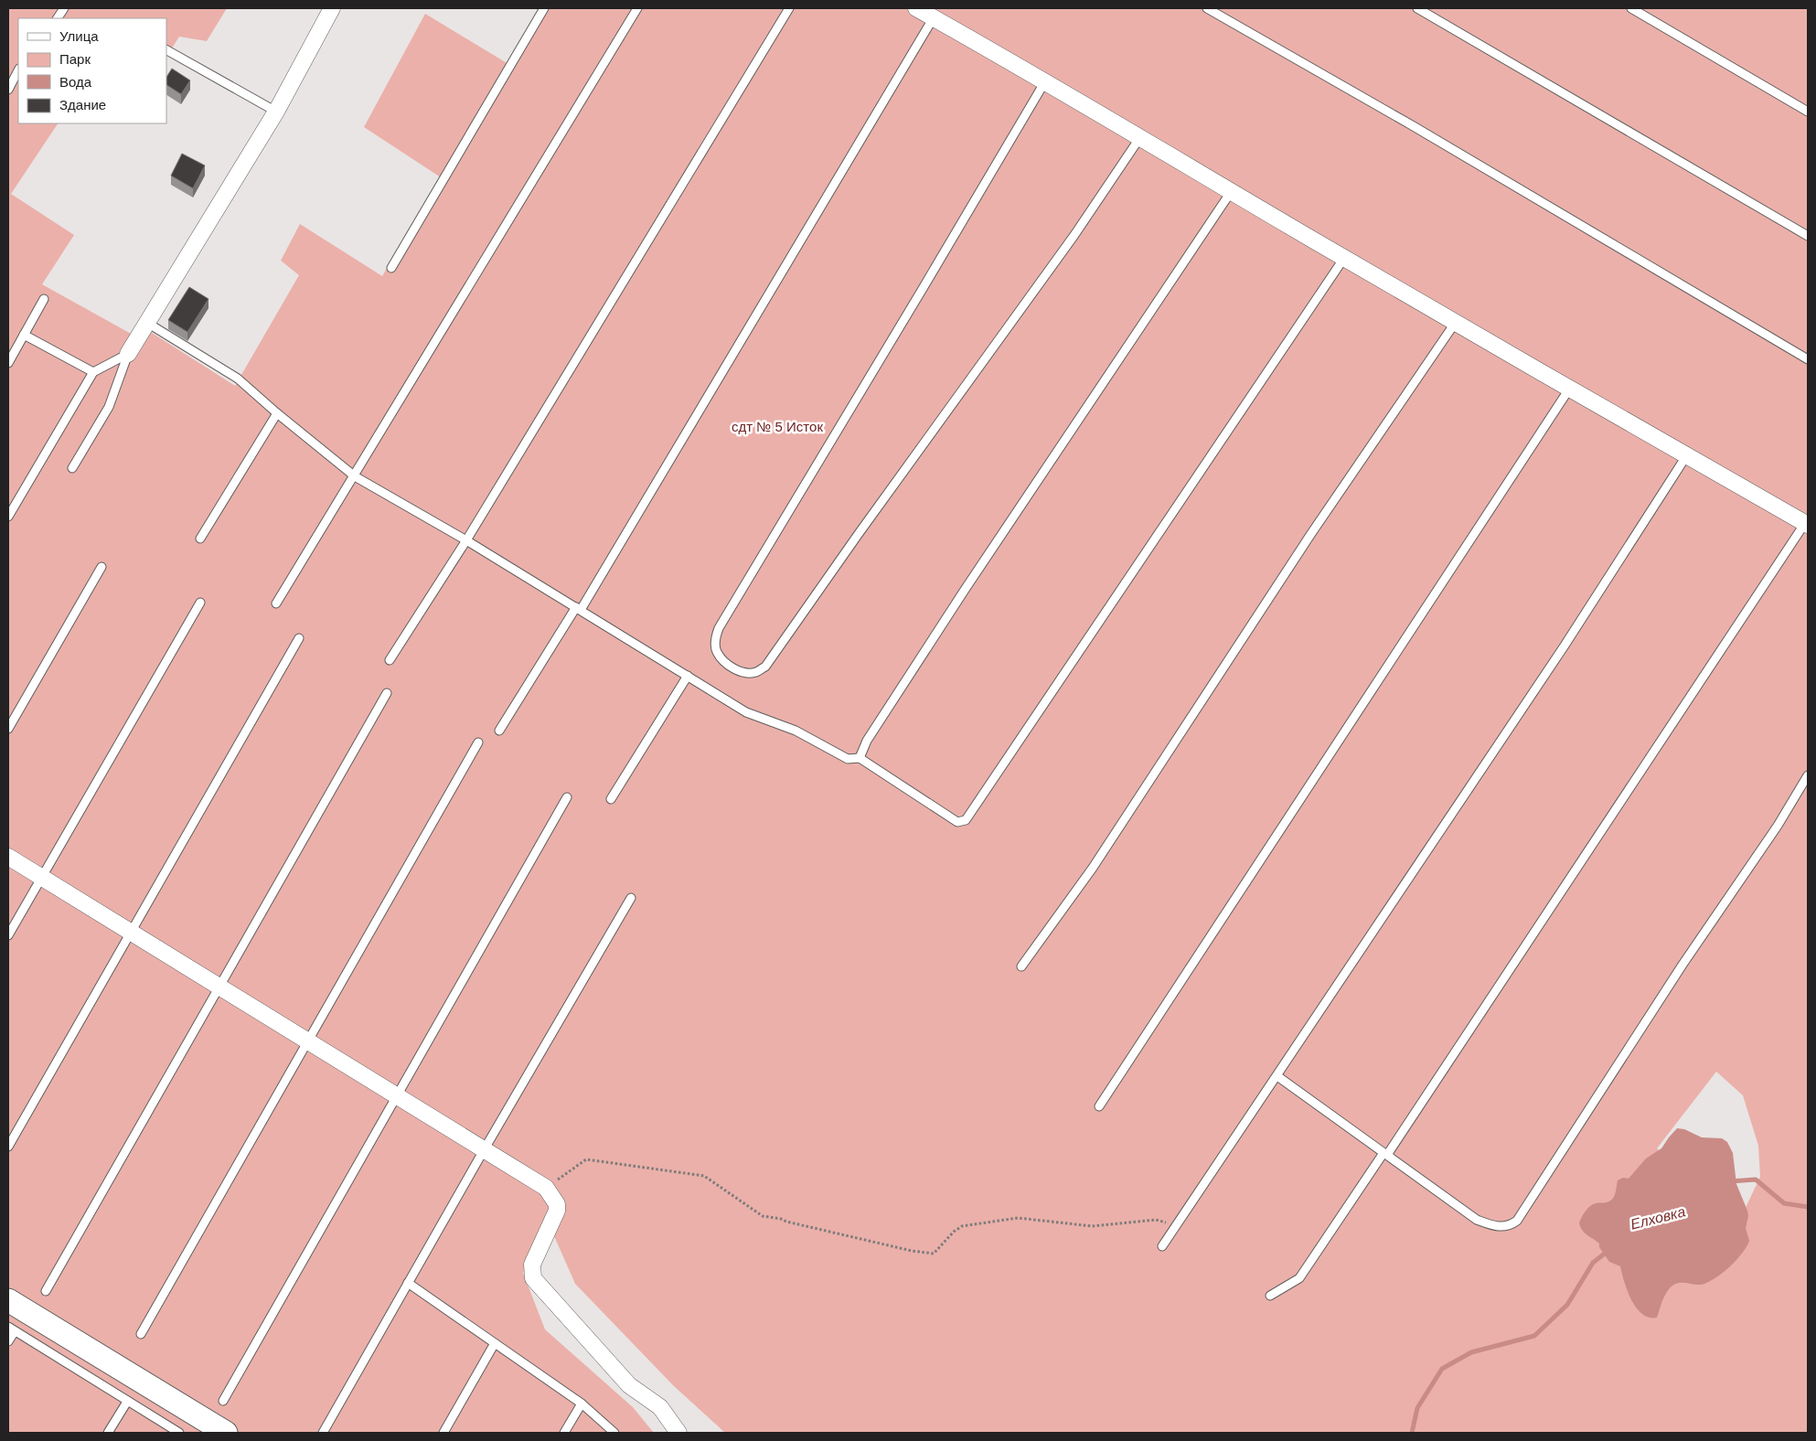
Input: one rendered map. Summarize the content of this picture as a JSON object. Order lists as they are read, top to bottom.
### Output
{
  "water": ["Елховка"],
  "parks": ["сдт № 5 Исток"],
  "legend": [
    "Улица",
    "Парк",
    "Вода",
    "Здание"
  ]
}
